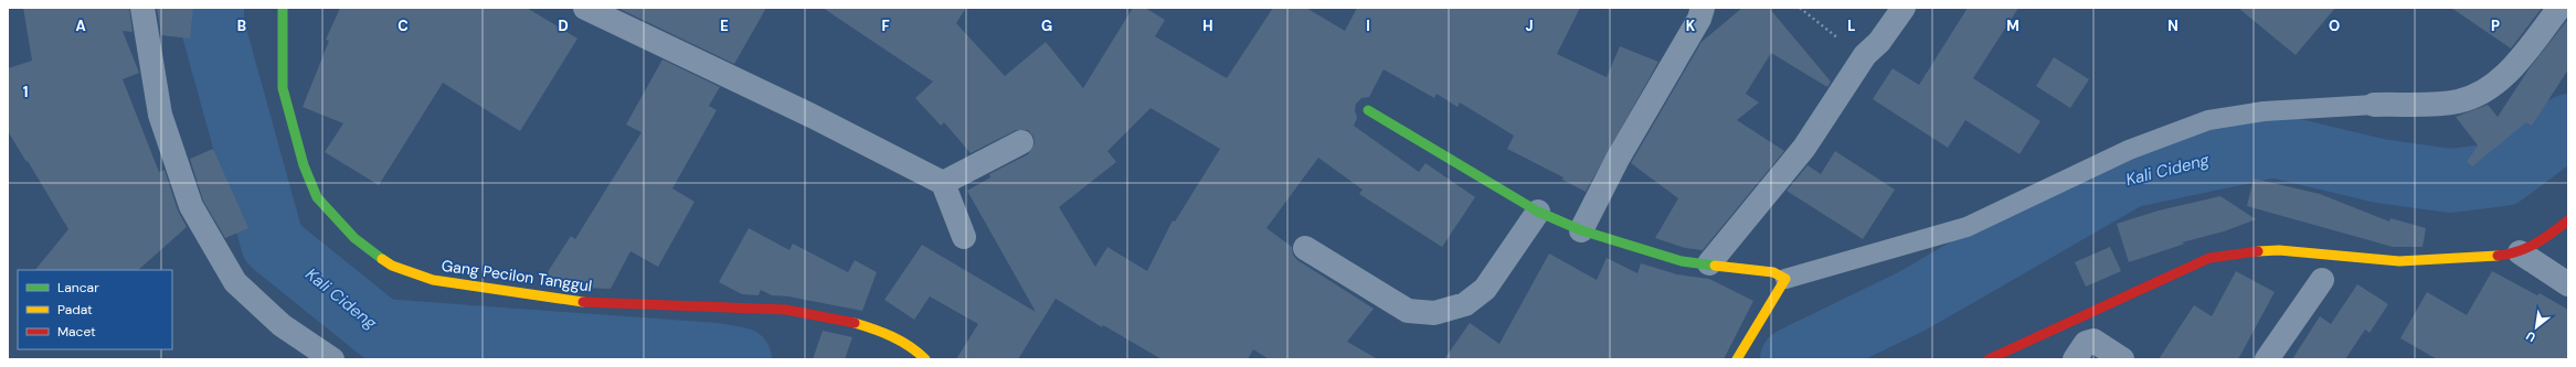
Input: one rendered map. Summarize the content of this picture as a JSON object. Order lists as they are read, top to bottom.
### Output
{
  "streets": {
    "street": ["Gang Pecilon Tanggul"]
  },
  "water": ["Kali Cideng"],
  "legend": ["Lancar", "Padat", "Macet"],
  "north": "bottom left",
  "grid": {
    "columns": [
      "A",
      "B",
      "C",
      "D",
      "E",
      "F",
      "G",
      "H",
      "I",
      "J",
      "K",
      "L",
      "M",
      "N",
      "O",
      "P"
    ],
    "rows": ["1"]
  }
}
